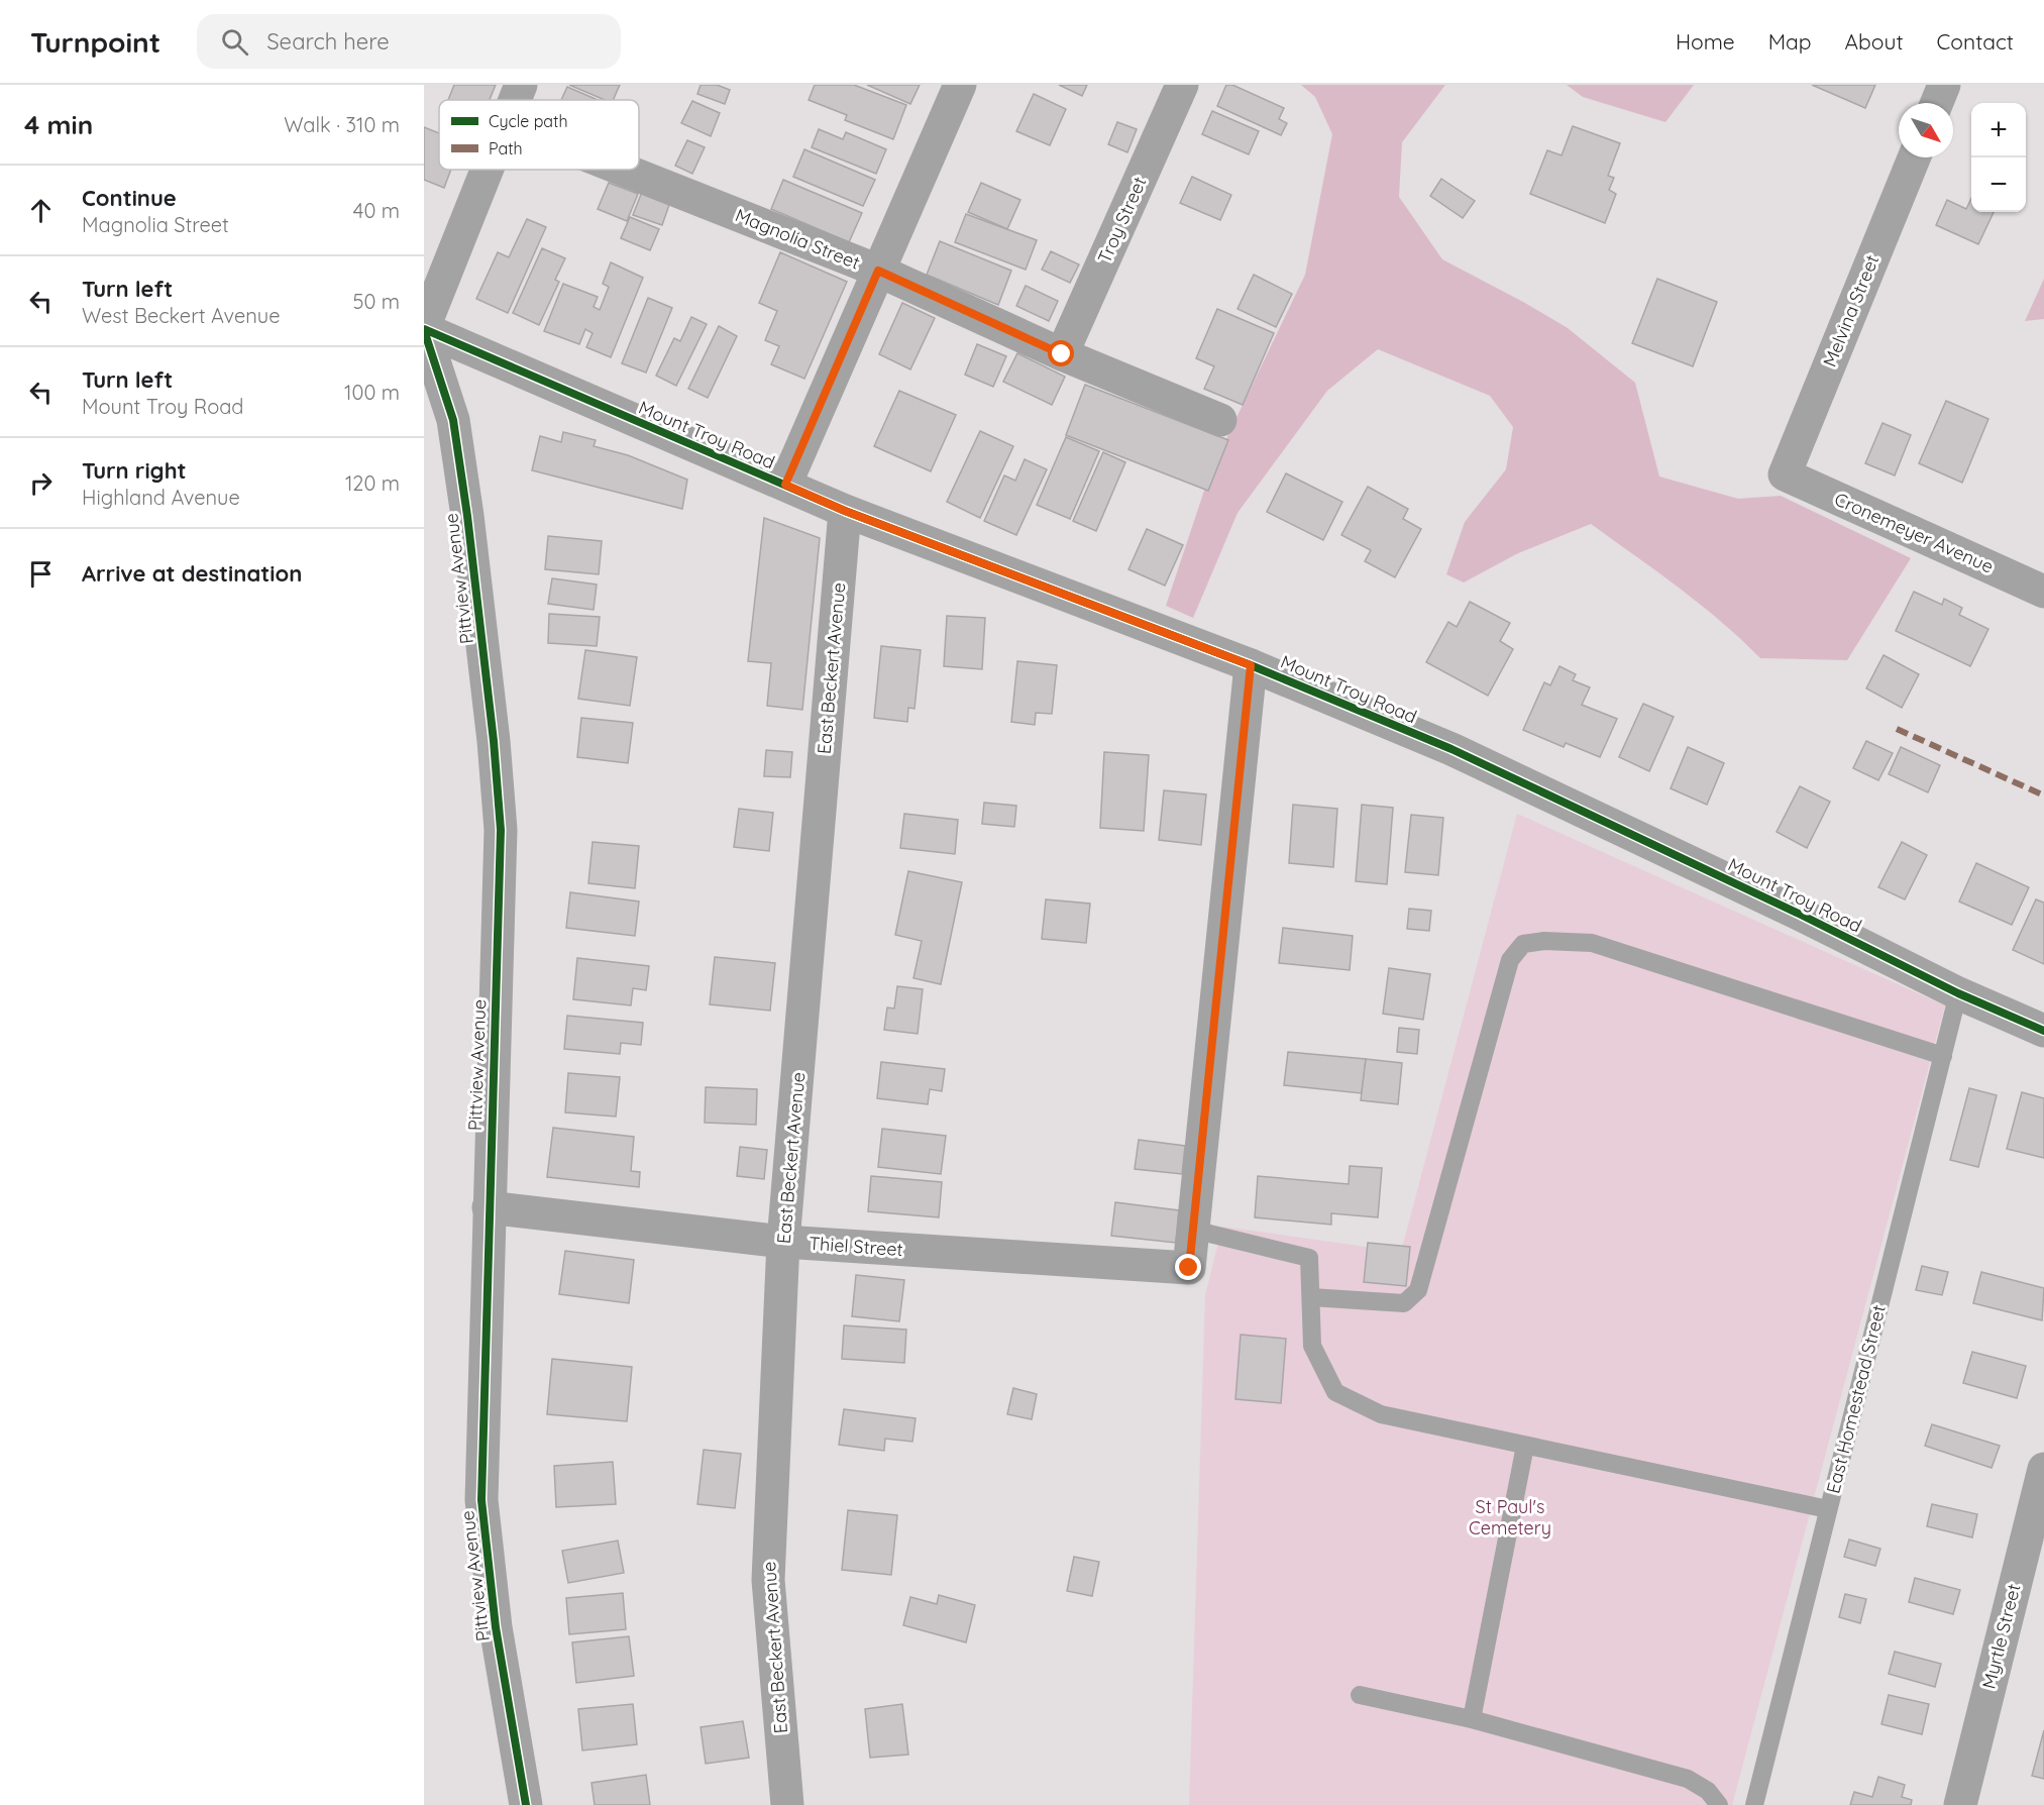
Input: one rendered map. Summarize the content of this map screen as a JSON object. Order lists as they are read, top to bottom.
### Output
{
  "streets": {
    "street": [
      "Troy Street",
      "Magnolia Street",
      "Melvina Street",
      "Mount Troy Road",
      "Cronemeyer Avenue",
      "Pittview Avenue",
      "East Beckert Avenue",
      "Thiel Street",
      "Myrtle Street"
    ],
    "lane": ["East Homestead Street"]
  },
  "crossings": [
    ["Troy Street", "Magnolia Street"],
    ["Melvina Street", "Cronemeyer Avenue"],
    ["Mount Troy Road", "Pittview Avenue"],
    ["Mount Troy Road", "East Beckert Avenue"],
    ["Mount Troy Road", "East Homestead Street"],
    ["Pittview Avenue", "Thiel Street"],
    ["East Beckert Avenue", "Thiel Street"]
  ],
  "parks": ["St Paul's Cemetery"],
  "legend": ["Cycle path", "Path"],
  "north": "bottom right",
  "page": {
    "header": "Turnpoint",
    "search": "Search here",
    "nav": [
      "Home",
      "Map",
      "About",
      "Contact"
    ],
    "heading": ["4 min", "Walk · 310 m"],
    "map_buttons": ["+", "−"],
    "list": [
      ["Continue", "Magnolia Street", "40 m"],
      ["Turn left", "West Beckert Avenue", "50 m"],
      ["Turn left", "Mount Troy Road", "100 m"],
      ["Turn right", "Highland Avenue", "120 m"],
      "Arrive at destination"
    ]
  }
}
